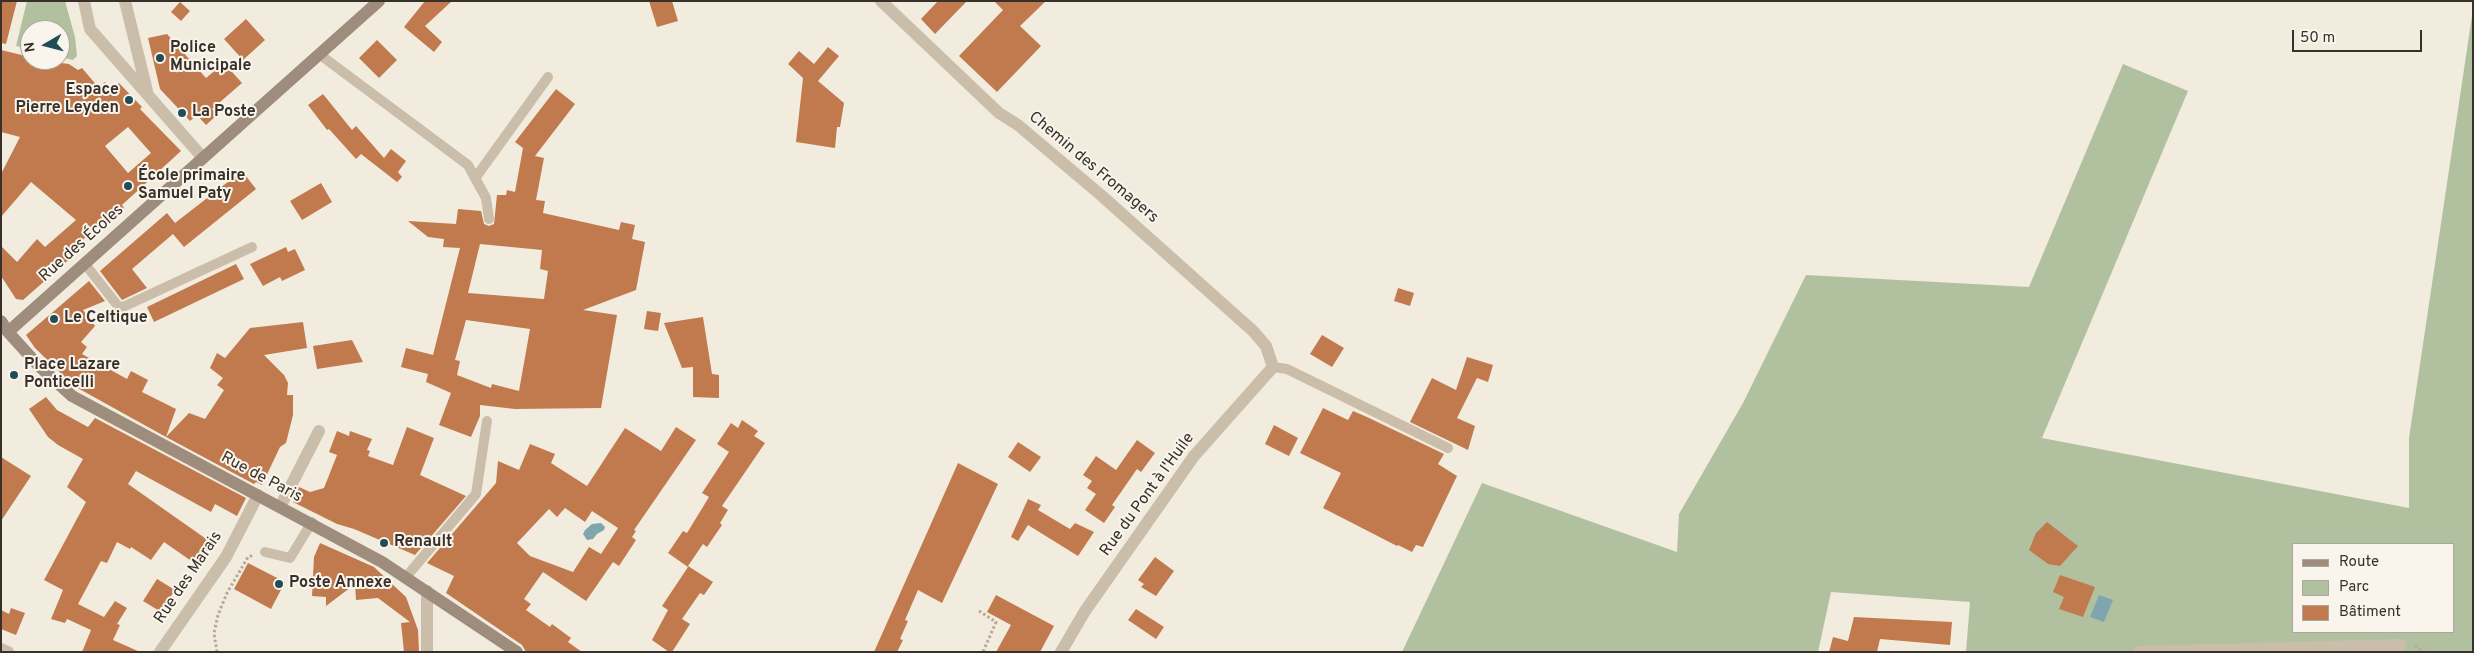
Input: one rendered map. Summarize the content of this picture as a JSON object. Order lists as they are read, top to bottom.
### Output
{
  "streets": {
    "street": [
      "Chemin des Fromagers",
      "Rue des Écoles",
      "Rue de Paris",
      "Rue du Pont à l'Huile",
      "Rue des Marais"
    ]
  },
  "crossings": [
    ["Chemin des Fromagers", "Rue du Pont à l'Huile"],
    ["Rue des Écoles", "Rue de Paris"],
    ["Rue de Paris", "Rue des Marais"]
  ],
  "places": [
    "Police Municipale",
    "Espace Pierre Leyden",
    "La Poste",
    "École primaire Samuel Paty",
    "Le Celtique",
    "Place Lazare Ponticelli",
    "Renault",
    "Poste Annexe"
  ],
  "legend": ["Route", "Parc", "Bâtiment"],
  "scale_bar": "50 m",
  "north": "left"
}
